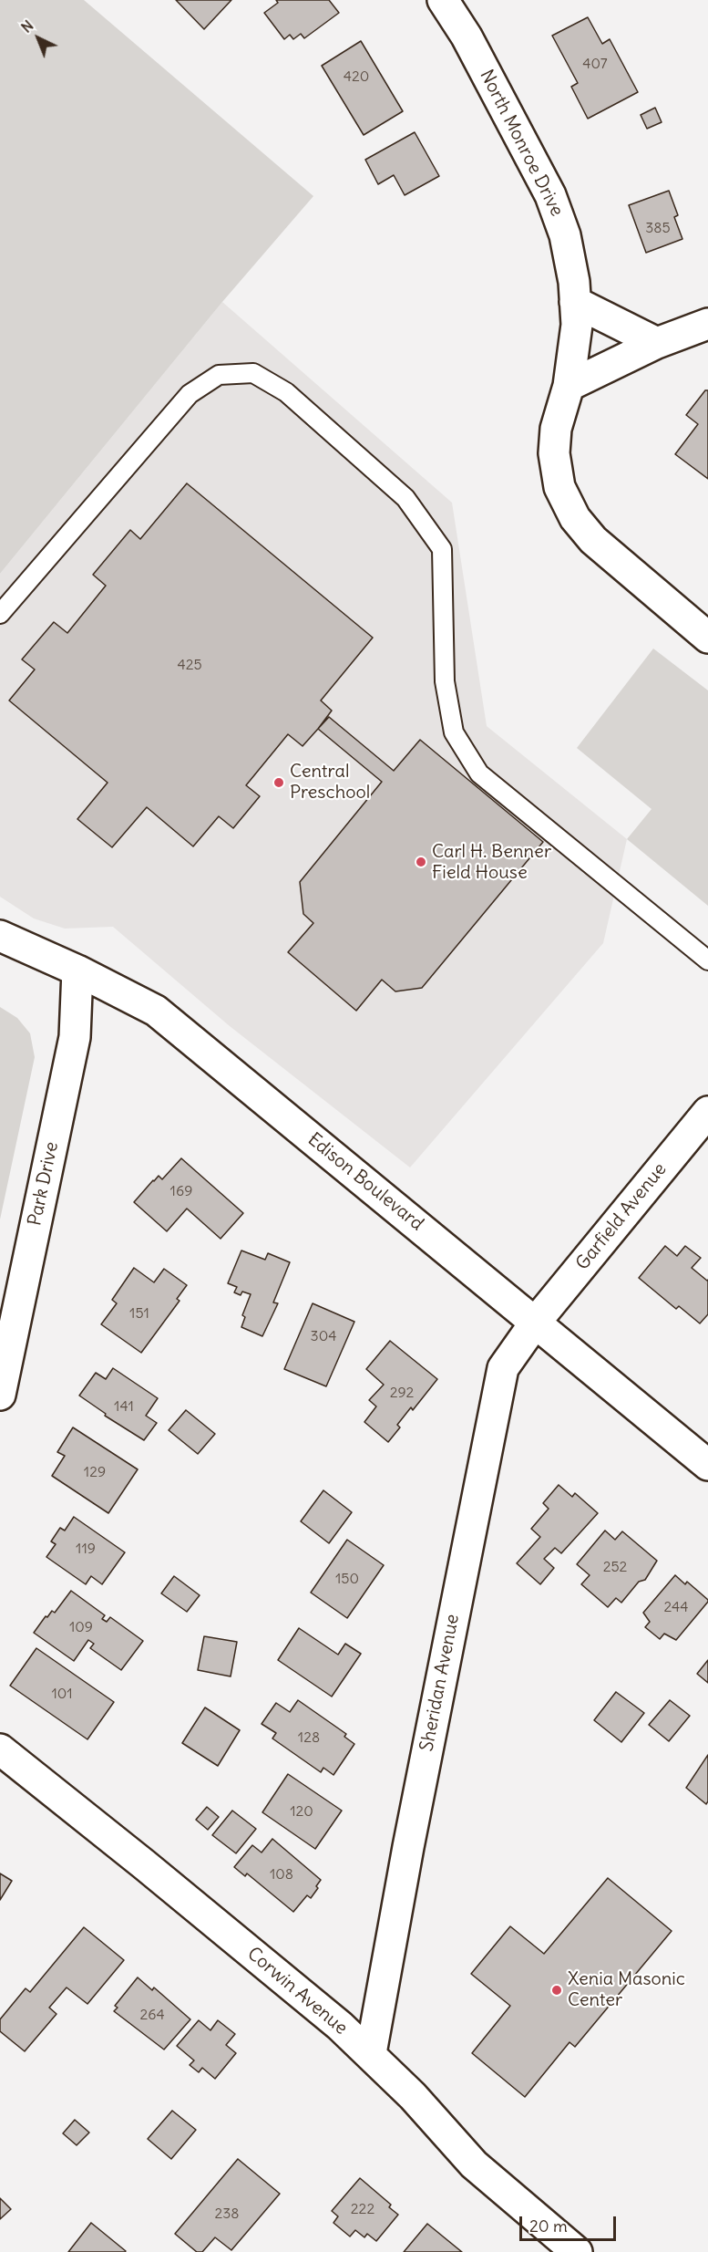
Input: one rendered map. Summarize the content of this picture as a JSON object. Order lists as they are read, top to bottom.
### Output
{
  "streets": {
    "street": [
      "North Monroe Drive",
      "Edison Boulevard",
      "Park Drive",
      "Garfield Avenue",
      "Sheridan Avenue",
      "Corwin Avenue"
    ]
  },
  "crossings": [
    ["Edison Boulevard", "Park Drive"],
    ["Edison Boulevard", "Garfield Avenue"],
    ["Edison Boulevard", "Sheridan Avenue"],
    ["Garfield Avenue", "Sheridan Avenue"],
    ["Sheridan Avenue", "Corwin Avenue"]
  ],
  "places": ["Central Preschool", "Carl H. Benner Field House", "Xenia Masonic Center"],
  "house_numbers": [
    "407",
    "420",
    "385",
    "425",
    "169",
    "151",
    "304",
    "292",
    "141",
    "129",
    "119",
    "252",
    "150",
    "244",
    "109",
    "101",
    "128",
    "120",
    "108",
    "264",
    "222",
    "238"
  ],
  "scale_bar": "20 m",
  "north": "top left"
}
